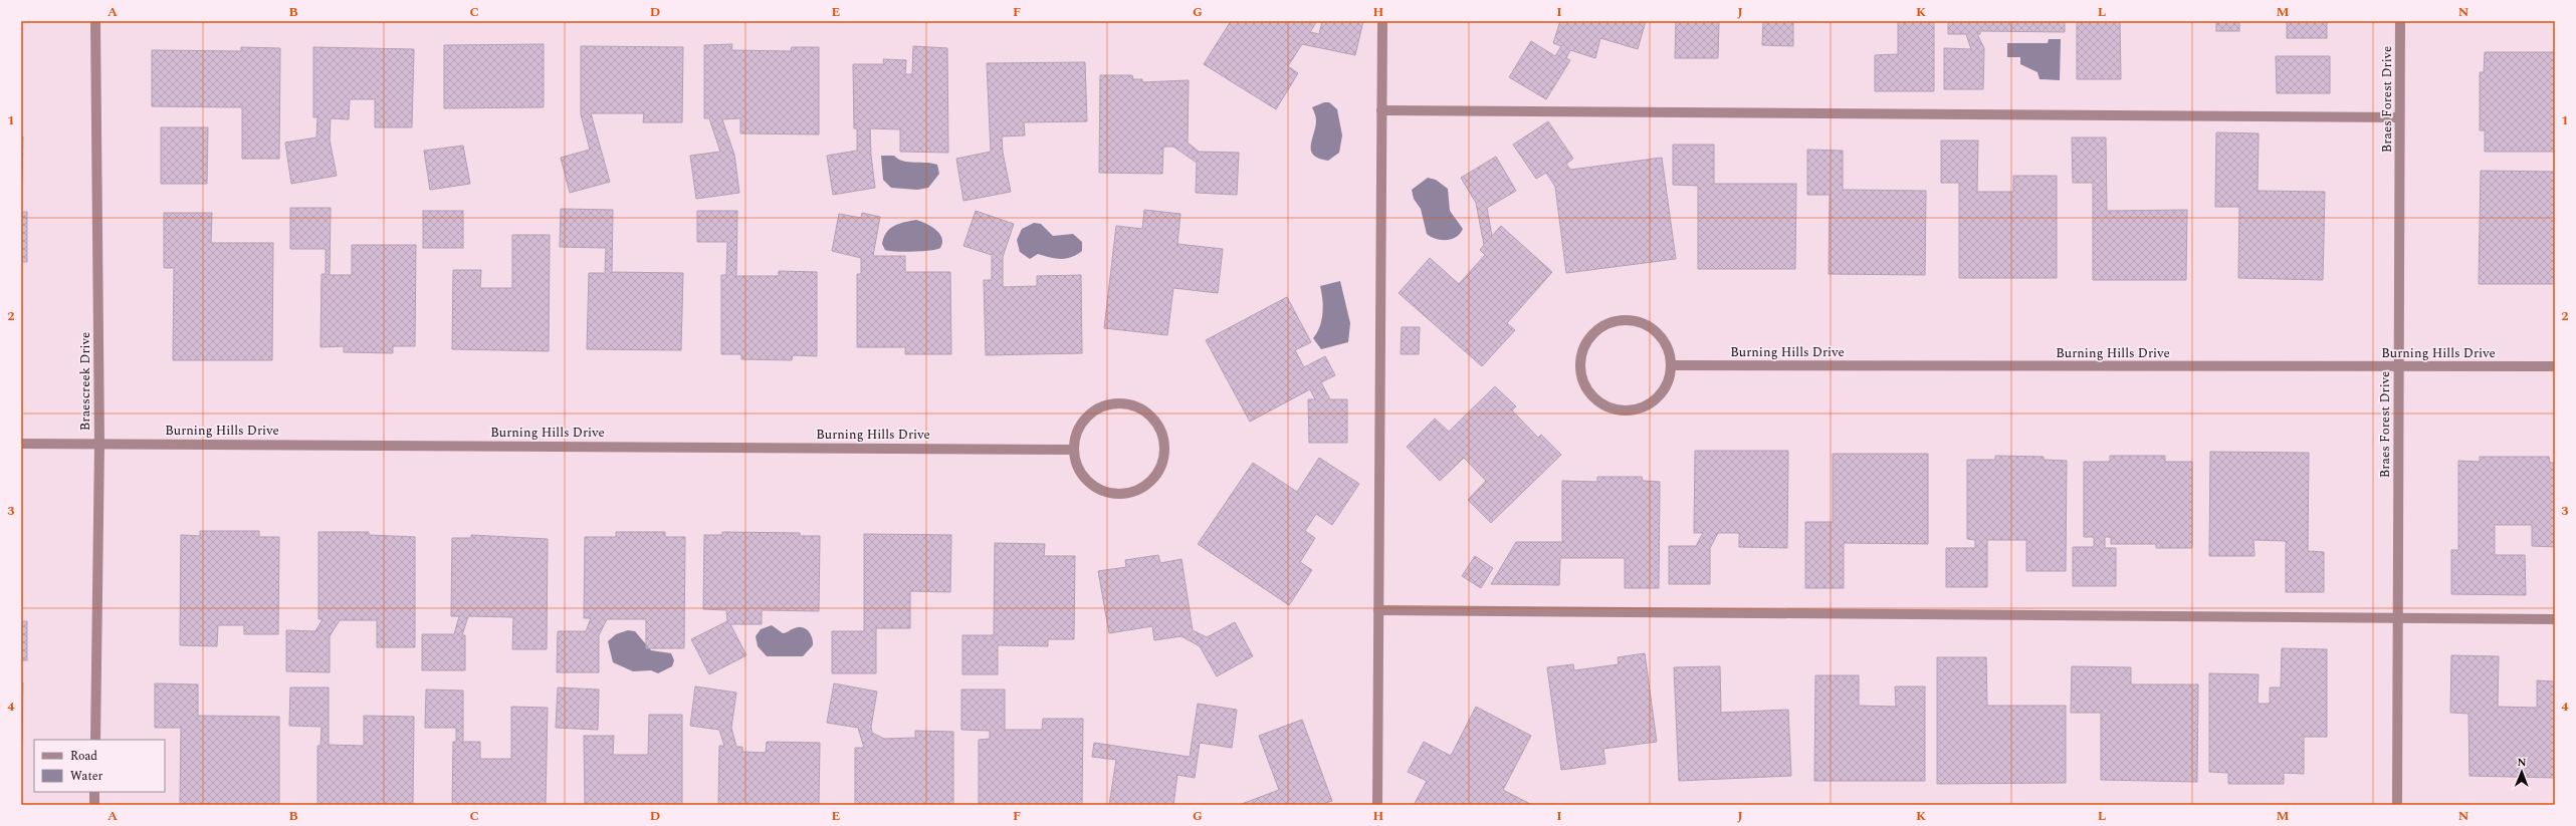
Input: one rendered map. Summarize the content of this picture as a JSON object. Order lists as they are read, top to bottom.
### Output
{
  "streets": {
    "street": ["Braes Forest Drive", "Burning Hills Drive", "Braescreek Drive"]
  },
  "crossings": [
    ["Braes Forest Drive", "Burning Hills Drive"],
    ["Burning Hills Drive", "Braescreek Drive"]
  ],
  "legend": ["Road", "Water"],
  "north": "top",
  "grid": {
    "columns": [
      "A",
      "B",
      "C",
      "D",
      "E",
      "F",
      "G",
      "H",
      "I",
      "J",
      "K",
      "L",
      "M",
      "N"
    ],
    "rows": [
      "1",
      "2",
      "3",
      "4"
    ]
  }
}
